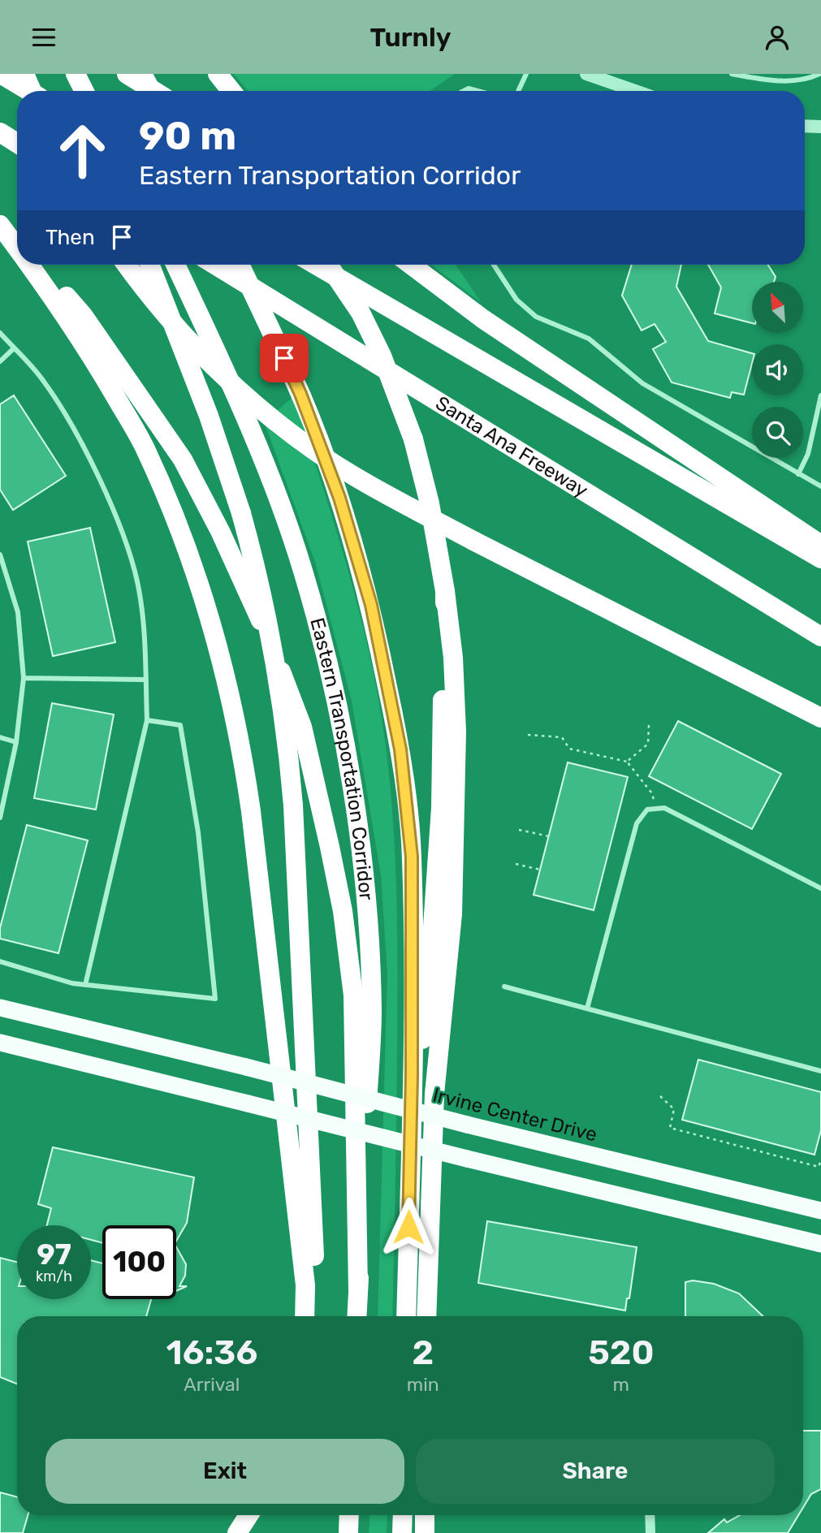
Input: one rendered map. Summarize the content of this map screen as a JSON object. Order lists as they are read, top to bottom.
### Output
{
  "streets": {
    "highway": ["Santa Ana Freeway", "Eastern Transportation Corridor"],
    "main road": ["Irvine Center Drive"]
  },
  "north": "top left",
  "page": {
    "header": "Turnly",
    "turn": ["90 m", "Eastern Transportation Corridor"],
    "then": "Then",
    "speed": "97 km/h",
    "limit": "100",
    "eta": [
      "16:36",
      "Arrival",
      "2",
      "min",
      "520",
      "m"
    ],
    "buttons": ["Exit", "Share"]
  }
}
